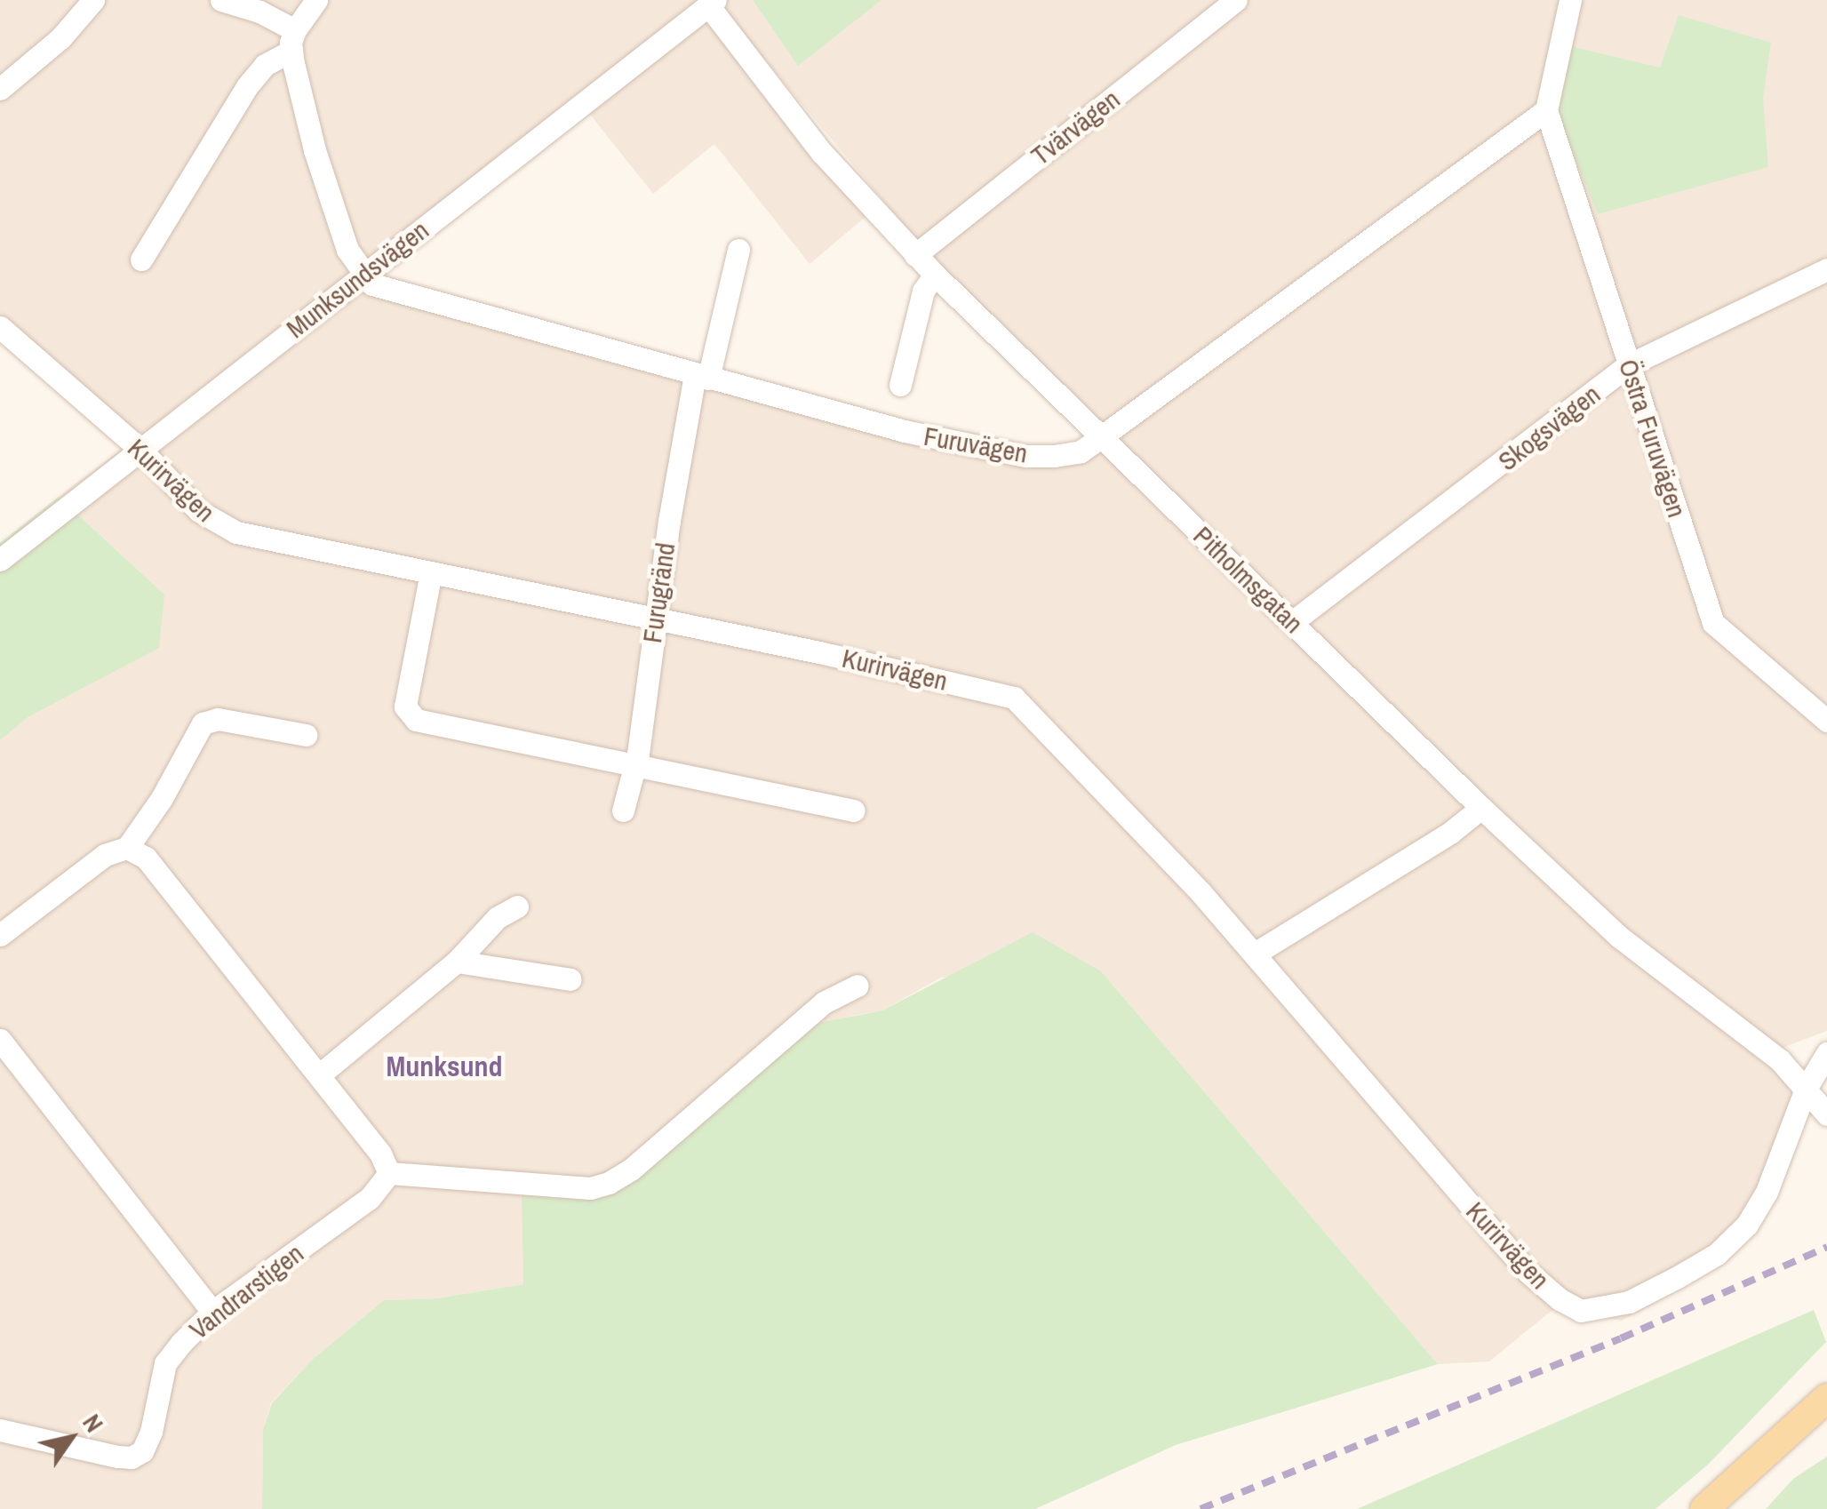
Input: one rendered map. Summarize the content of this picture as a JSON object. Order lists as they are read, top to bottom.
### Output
{
  "streets": {
    "street": [
      "Tvärvägen",
      "Munksundsvägen",
      "Skogsvägen",
      "Östra Furuvägen",
      "Furuvägen",
      "Kurirvägen",
      "Pitholmsgatan",
      "Furugränd",
      "Vandrarstigen"
    ]
  },
  "crossings": [
    ["Tvärvägen", "Pitholmsgatan"],
    ["Munksundsvägen", "Furuvägen"],
    ["Munksundsvägen", "Kurirvägen"],
    ["Munksundsvägen", "Pitholmsgatan"],
    ["Skogsvägen", "Östra Furuvägen"],
    ["Skogsvägen", "Pitholmsgatan"],
    ["Östra Furuvägen", "Furuvägen"],
    ["Furuvägen", "Pitholmsgatan"],
    ["Furuvägen", "Furugränd"],
    ["Kurirvägen", "Pitholmsgatan"],
    ["Kurirvägen", "Furugränd"]
  ],
  "districts": ["Munksund"],
  "north": "top right"
}
